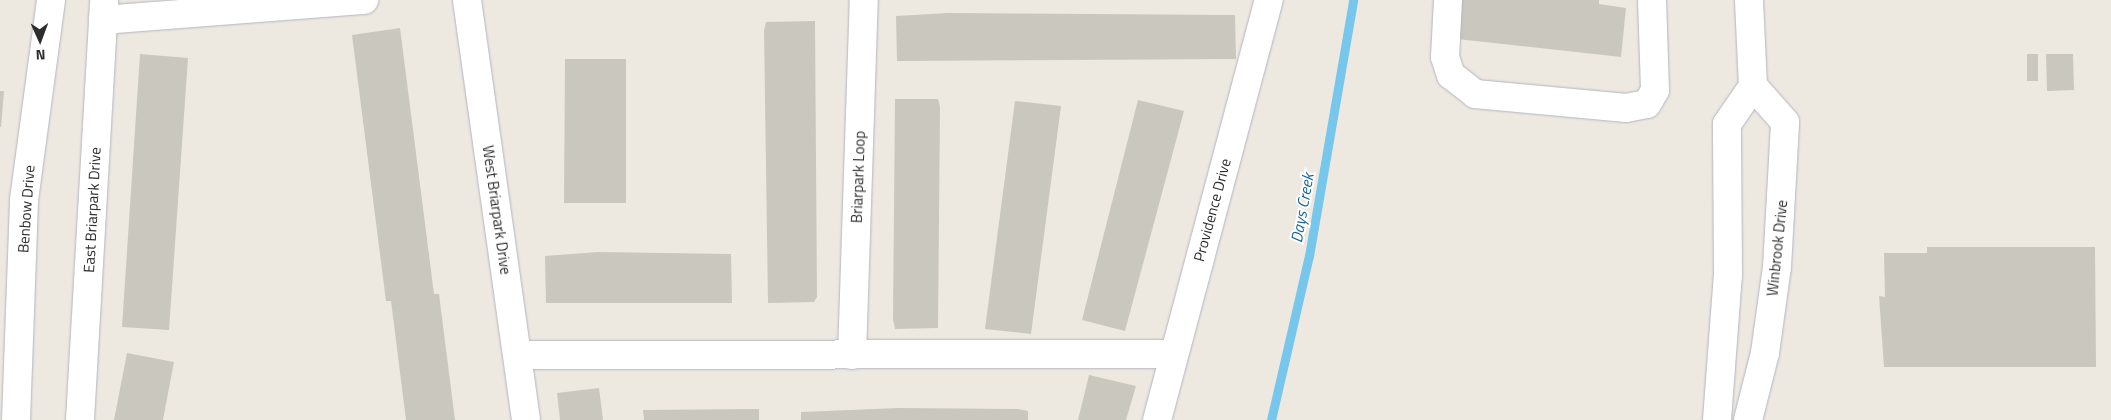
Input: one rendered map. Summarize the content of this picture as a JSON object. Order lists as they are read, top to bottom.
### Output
{
  "streets": {
    "street": [
      "Briarpark Loop",
      "Benbow Drive",
      "East Briarpark Drive",
      "West Briarpark Drive",
      "Providence Drive",
      "Winbrook Drive"
    ]
  },
  "water": ["Days Creek"],
  "north": "bottom"
}
